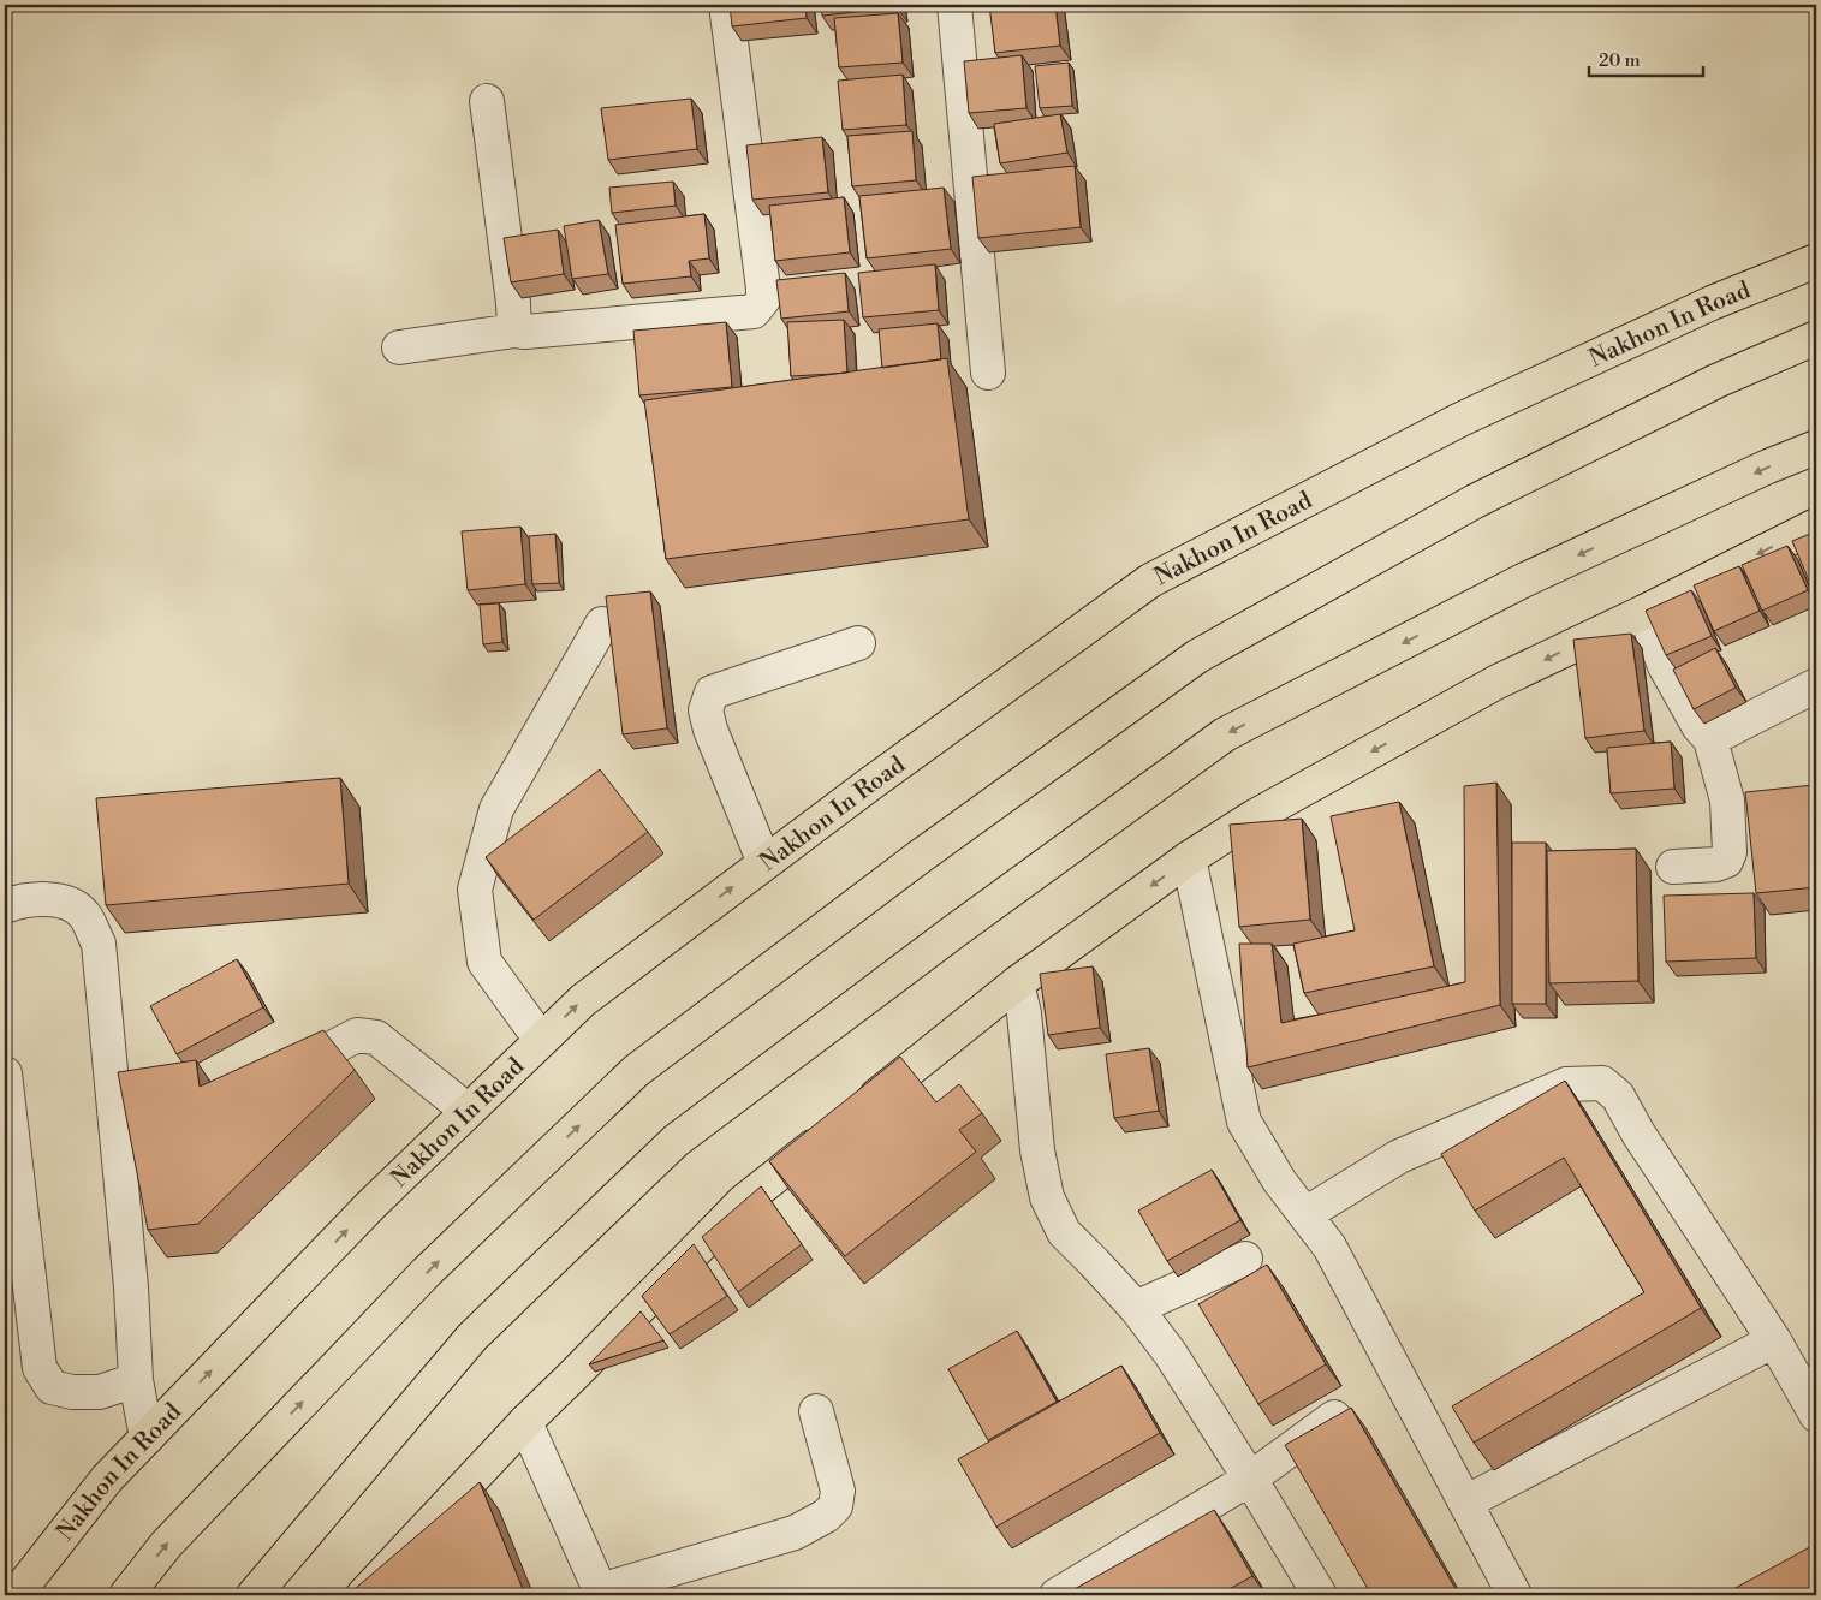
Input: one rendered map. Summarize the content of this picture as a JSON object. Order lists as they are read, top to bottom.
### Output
{
  "streets": {
    "main road": ["Nakhon In Road"]
  },
  "scale_bar": "20 m"
}
